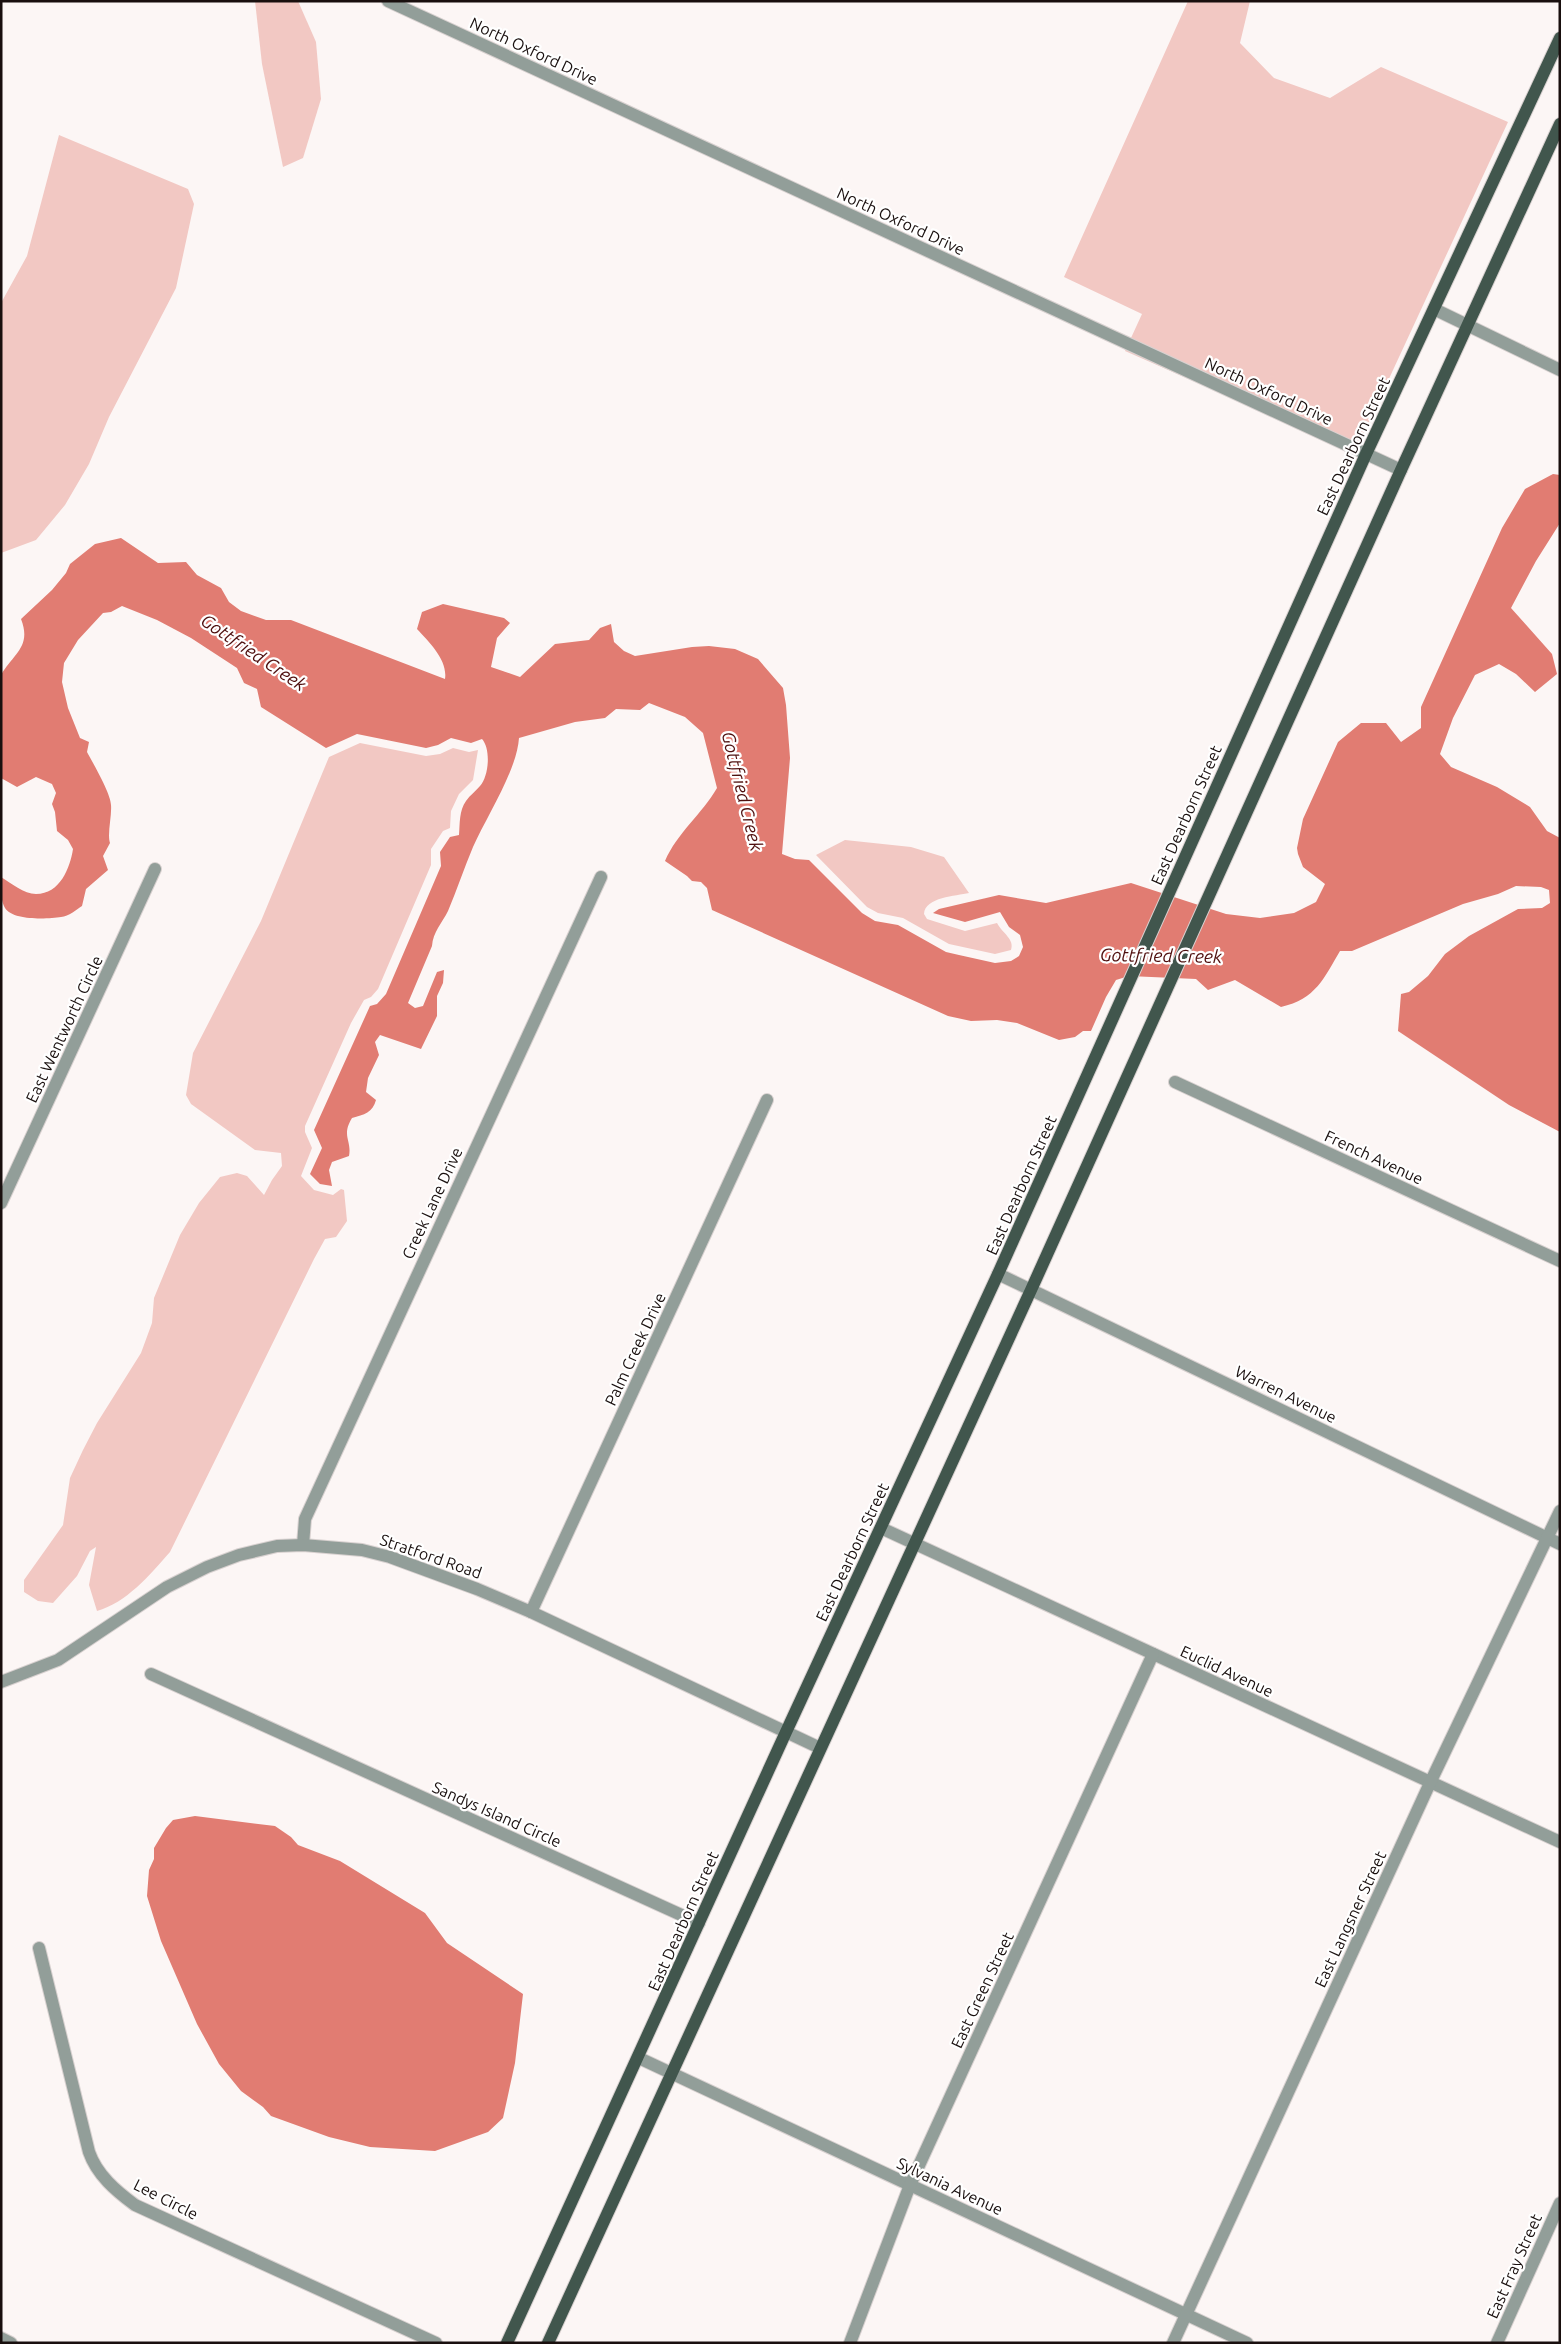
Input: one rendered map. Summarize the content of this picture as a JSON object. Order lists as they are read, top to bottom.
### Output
{
  "streets": {
    "main road": ["East Dearborn Street"],
    "street": [
      "North Oxford Drive",
      "East Wentworth Circle",
      "French Avenue",
      "Creek Lane Drive",
      "Palm Creek Drive",
      "Warren Avenue",
      "Stratford Road",
      "Euclid Avenue",
      "Sandys Island Circle",
      "East Langsner Street",
      "East Green Street",
      "Sylvania Avenue",
      "Lee Circle",
      "East Fray Street"
    ]
  },
  "crossings": [
    ["North Oxford Drive", "East Dearborn Street"],
    ["East Dearborn Street", "Warren Avenue"],
    ["East Dearborn Street", "Stratford Road"],
    ["East Dearborn Street", "Euclid Avenue"],
    ["East Dearborn Street", "Sandys Island Circle"],
    ["East Dearborn Street", "Sylvania Avenue"],
    ["Creek Lane Drive", "Stratford Road"],
    ["Palm Creek Drive", "Stratford Road"],
    ["Warren Avenue", "East Langsner Street"],
    ["Euclid Avenue", "East Langsner Street"],
    ["Euclid Avenue", "East Green Street"],
    ["East Langsner Street", "Sylvania Avenue"],
    ["East Green Street", "Sylvania Avenue"]
  ],
  "water": ["Gottfried Creek"]
}
